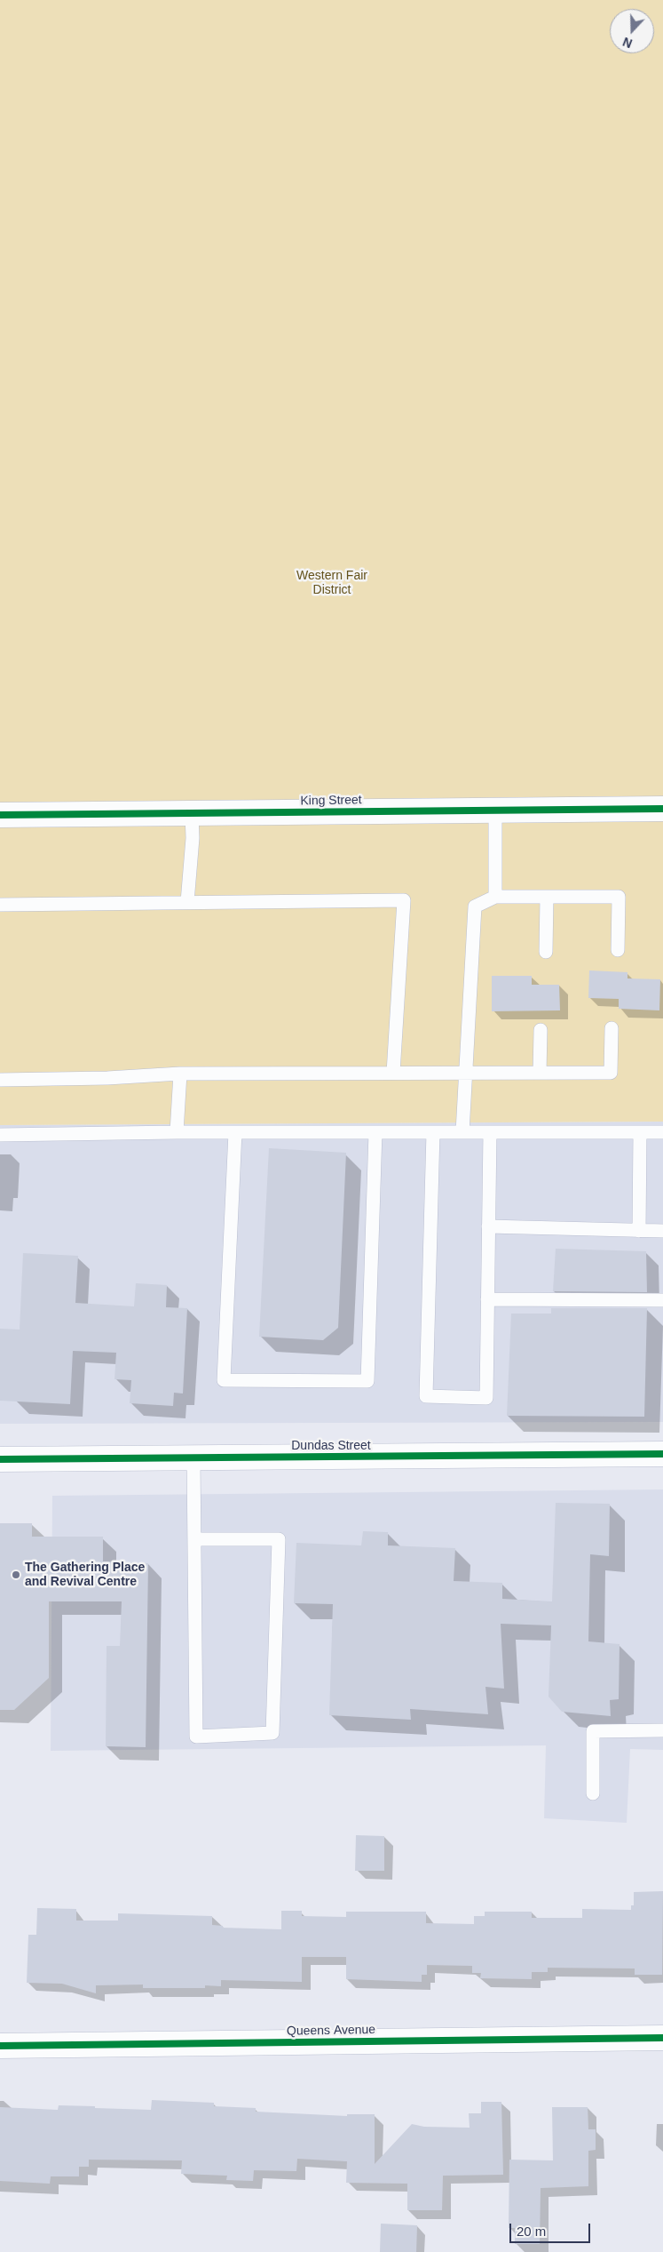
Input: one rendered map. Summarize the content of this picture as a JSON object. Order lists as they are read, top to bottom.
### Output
{
  "streets": {
    "street": ["King Street", "Dundas Street", "Queens Avenue"]
  },
  "parks": ["Western Fair District"],
  "places": ["The Gathering Place and Revival Centre"],
  "scale_bar": "20 m",
  "north": "bottom"
}
